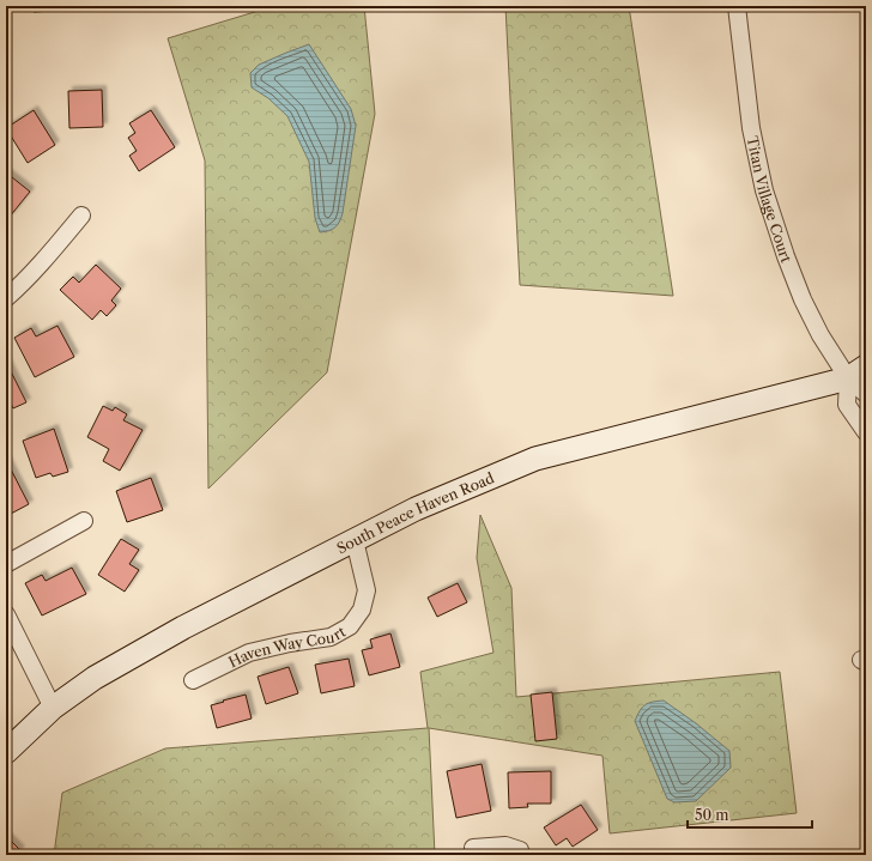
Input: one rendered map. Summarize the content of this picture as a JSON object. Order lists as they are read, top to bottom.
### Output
{
  "streets": {
    "main road": ["South Peace Haven Road"],
    "street": ["Titan Village Court", "Haven Way Court"]
  },
  "crossings": [
    ["Titan Village Court", "South Peace Haven Road"],
    ["South Peace Haven Road", "Haven Way Court"]
  ],
  "scale_bar": "50 m"
}
